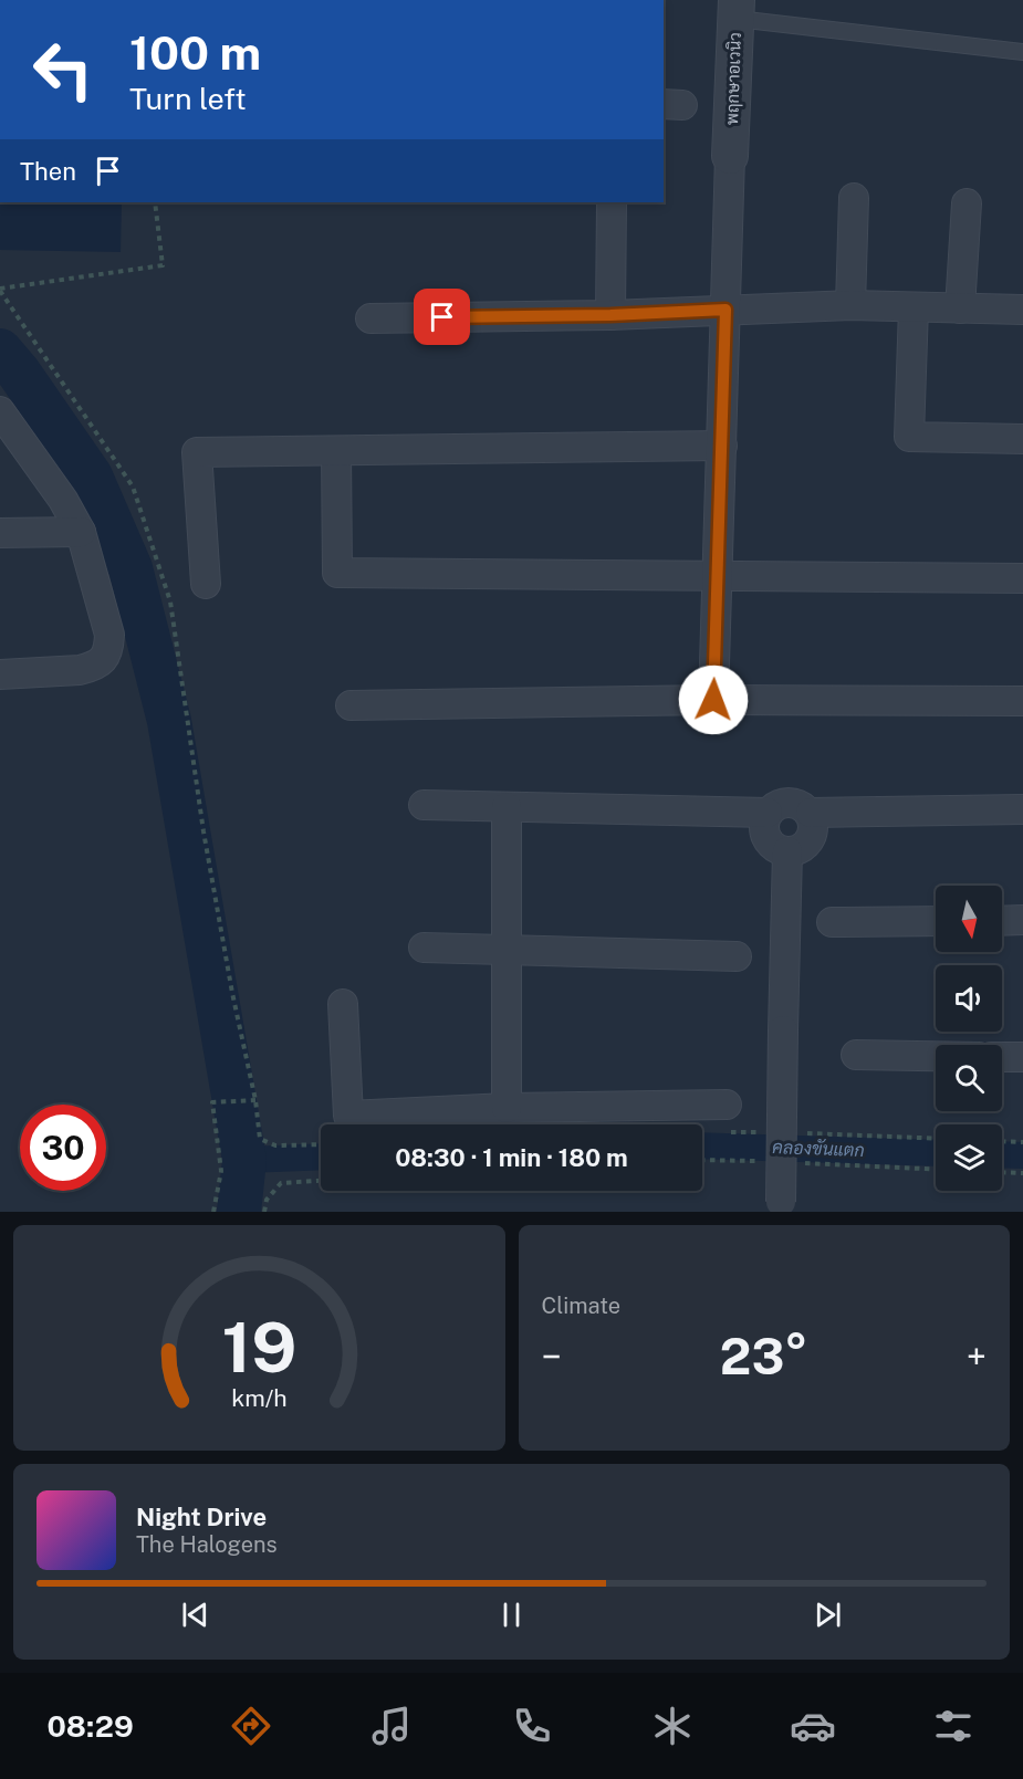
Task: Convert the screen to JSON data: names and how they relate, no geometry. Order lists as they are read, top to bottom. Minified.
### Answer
{"streets":{"street":["พฤกษาอเวนิว"]},"water":["คลองขันแตก"],"north":"bottom","page":{"turn":["100 m","Turn left"],"then":"Then","limit":"30","trip":"08:30 · 1 min · 180 m","tile":"Climate","heat":["−","23°","+"],"song":["Night Drive","The Halogens"],"tabs":"08:29","gauge":["19","km/h"]}}
